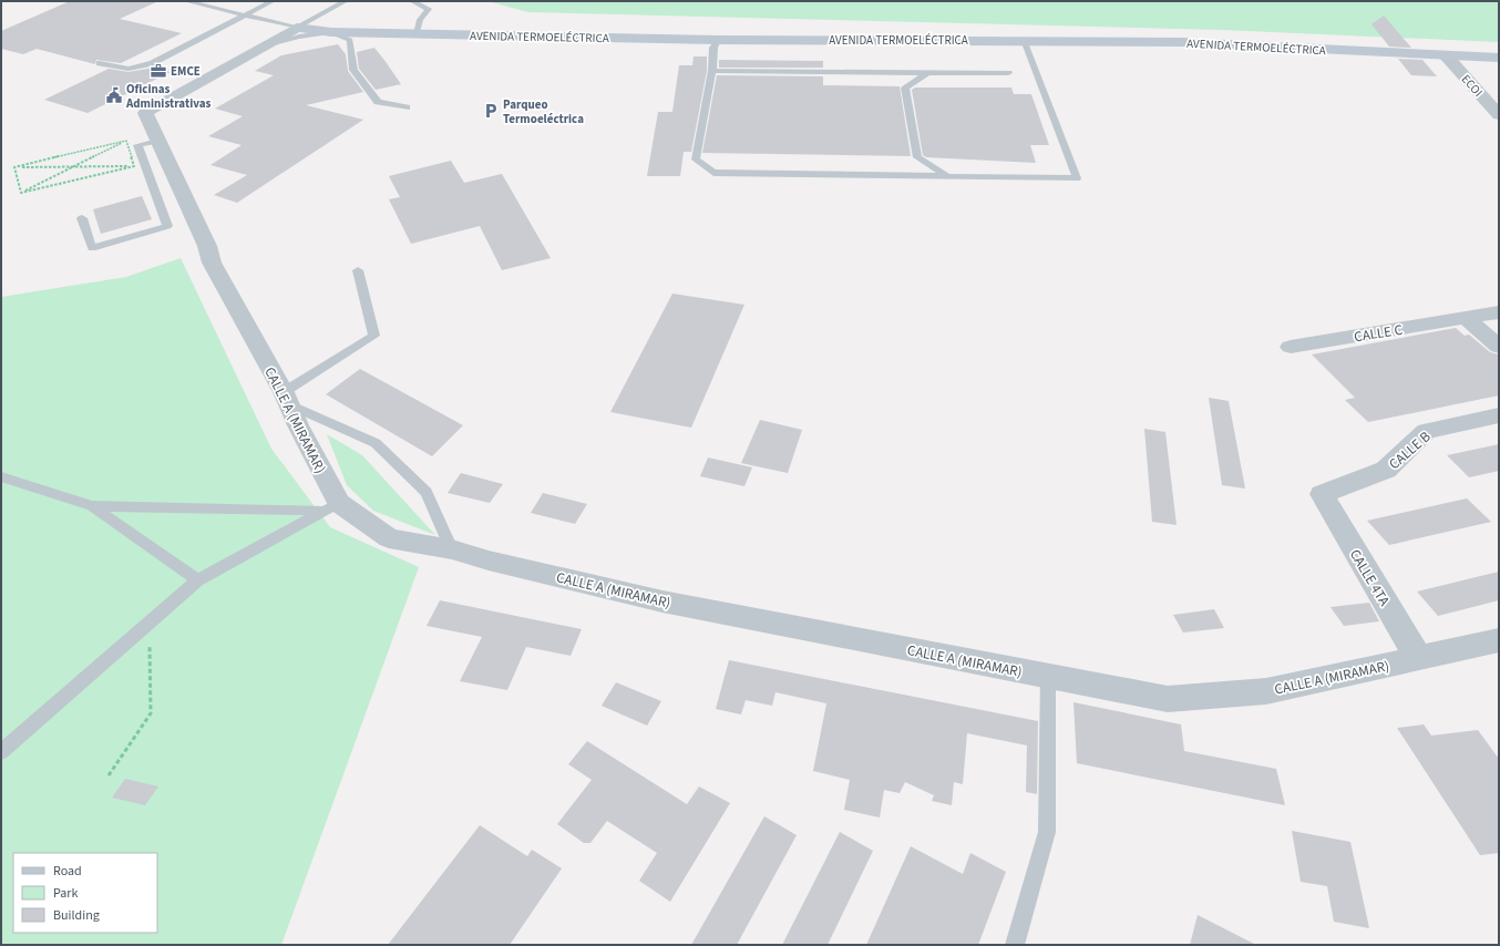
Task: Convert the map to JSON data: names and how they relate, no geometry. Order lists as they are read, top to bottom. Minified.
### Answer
{"streets":{"main road":["AVENIDA TERMOELÉCTRICA"],"street":["ECOI","CALLE C","CALLE A (MIRAMAR)","CALLE B","CALLE 4TA"]},"crossings":[["AVENIDA TERMOELÉCTRICA","ECOI"],["AVENIDA TERMOELÉCTRICA","CALLE A (MIRAMAR)"],["CALLE A (MIRAMAR)","CALLE 4TA"],["CALLE B","CALLE 4TA"]],"places":{"office":["EMCE"],"public building":["Oficinas Administrativas"],"parking":["Parqueo Termoeléctrica"]},"legend":["Road","Park","Building"]}
